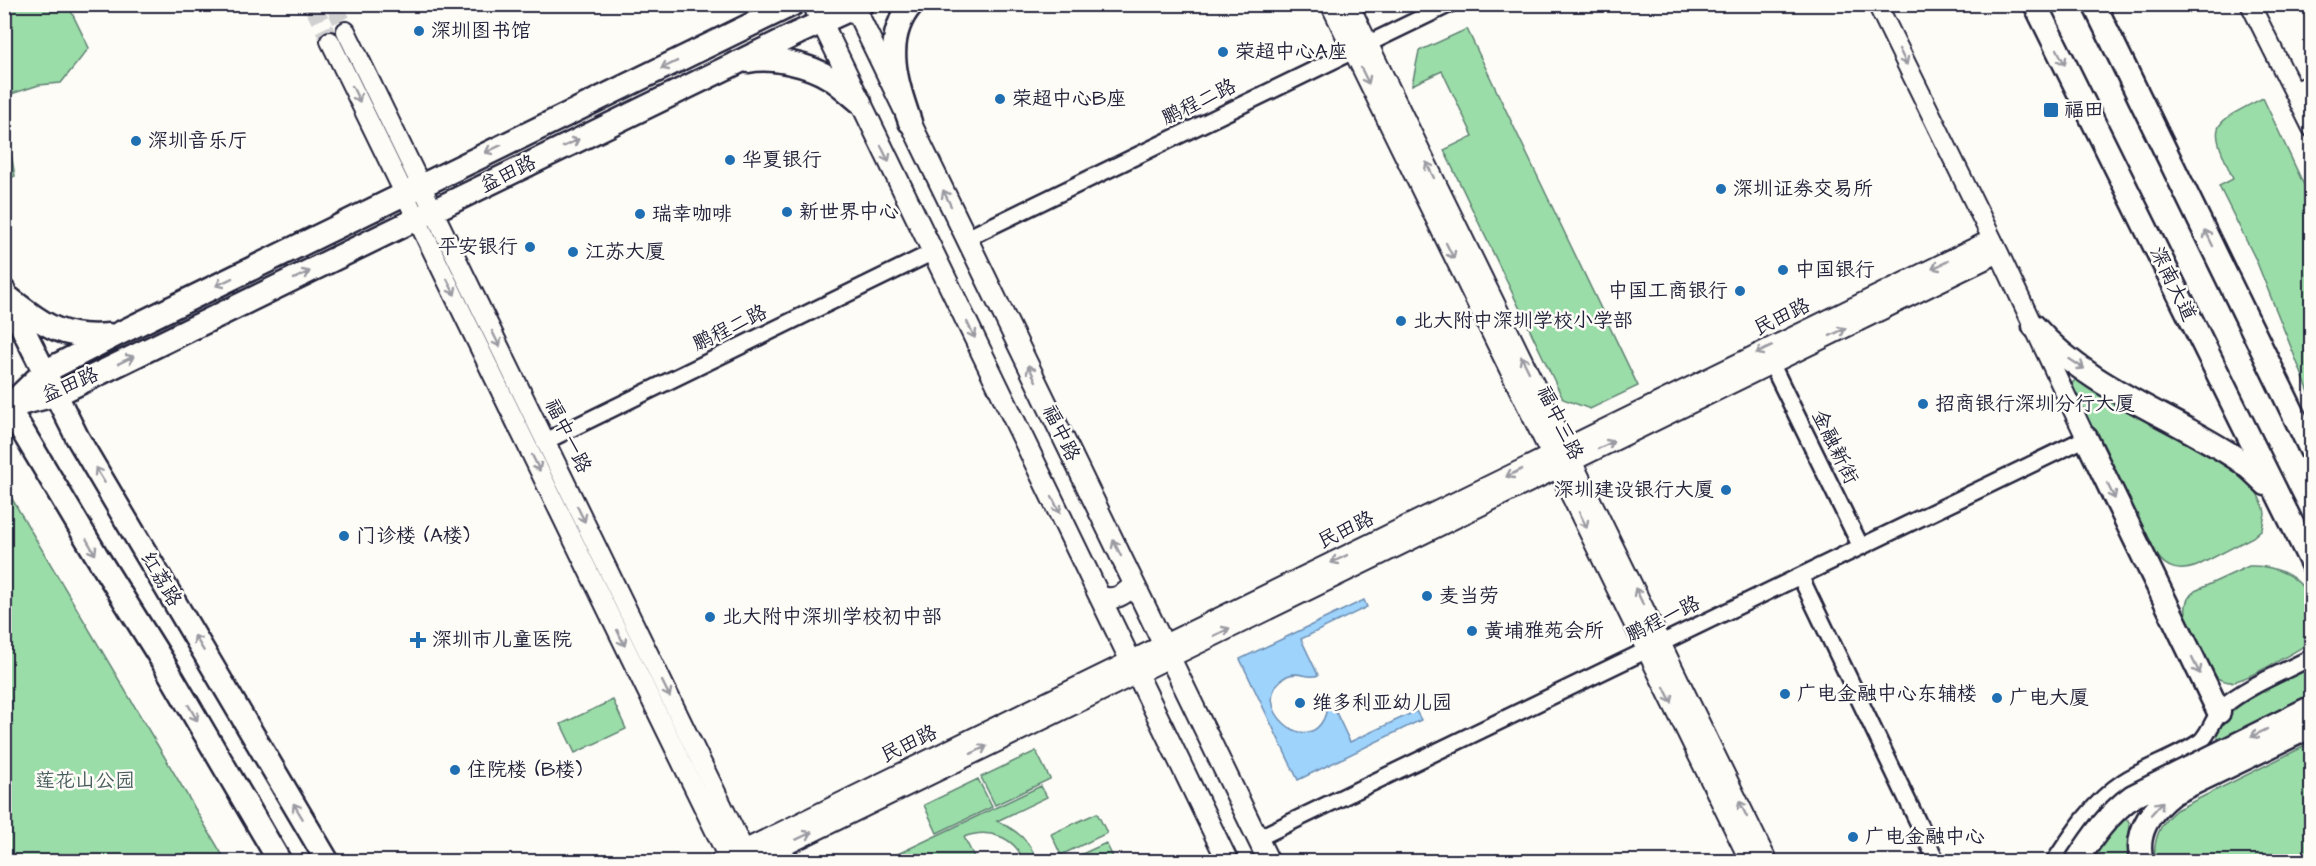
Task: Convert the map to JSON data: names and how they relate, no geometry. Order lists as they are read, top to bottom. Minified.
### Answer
{"streets":{"main road":["益田路","深南大道","福中路","红荔路"],"street":["鹏程二路","民田路","福中三路","福中一路","金融新街","鹏程一路"]},"crossings":[["鹏程二路","福中三路"],["鹏程二路","福中路"],["鹏程二路","福中一路"],["益田路","福中路"],["益田路","福中一路"],["益田路","红荔路"],["民田路","福中三路"],["民田路","福中路"],["民田路","福中一路"],["民田路","金融新街"],["福中三路","鹏程一路"],["福中路","鹏程一路"],["金融新街","鹏程一路"]],"one_way":["福中一路"],"parks":["莲花山公园"],"places":{"other":["深圳图书馆","荣超中心A座","荣超中心B座","深圳音乐厅","华夏银行","深圳证券交易所","新世界中心","瑞幸咖啡","平安银行","江苏大厦","中国银行","中国工商银行","北大附中深圳学校小学部","招商银行深圳分行大厦","深圳建设银行大厦","门诊楼 (A楼)","麦当劳","北大附中深圳学校初中部","黄埔雅苑会所","广电金融中心东辅楼","广电大厦","维多利亚幼儿园","住院楼 (B楼)","广电金融中心"],"transit":["福田"],"health":["深圳市儿童医院"]}}
